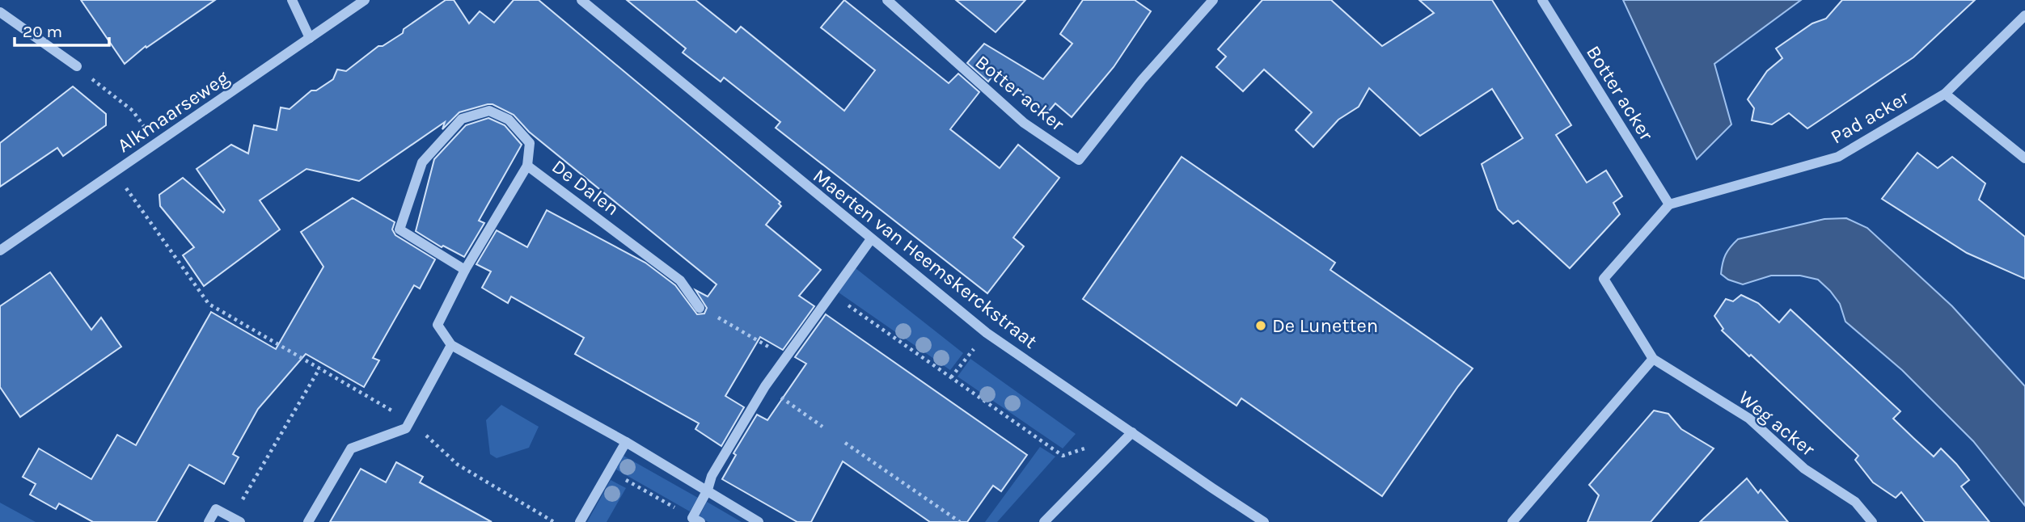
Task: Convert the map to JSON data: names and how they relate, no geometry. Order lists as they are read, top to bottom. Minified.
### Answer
{"streets":{"street":["Botter acker","Alkmaarseweg","Pad acker","De Dalen","Maerten van Heemskerckstraat","Weg acker"]},"crossings":[["Botter acker","Pad acker"],["Botter acker","Weg acker"],["Pad acker","Weg acker"]],"places":["De Lunetten"],"scale_bar":"20 m"}
